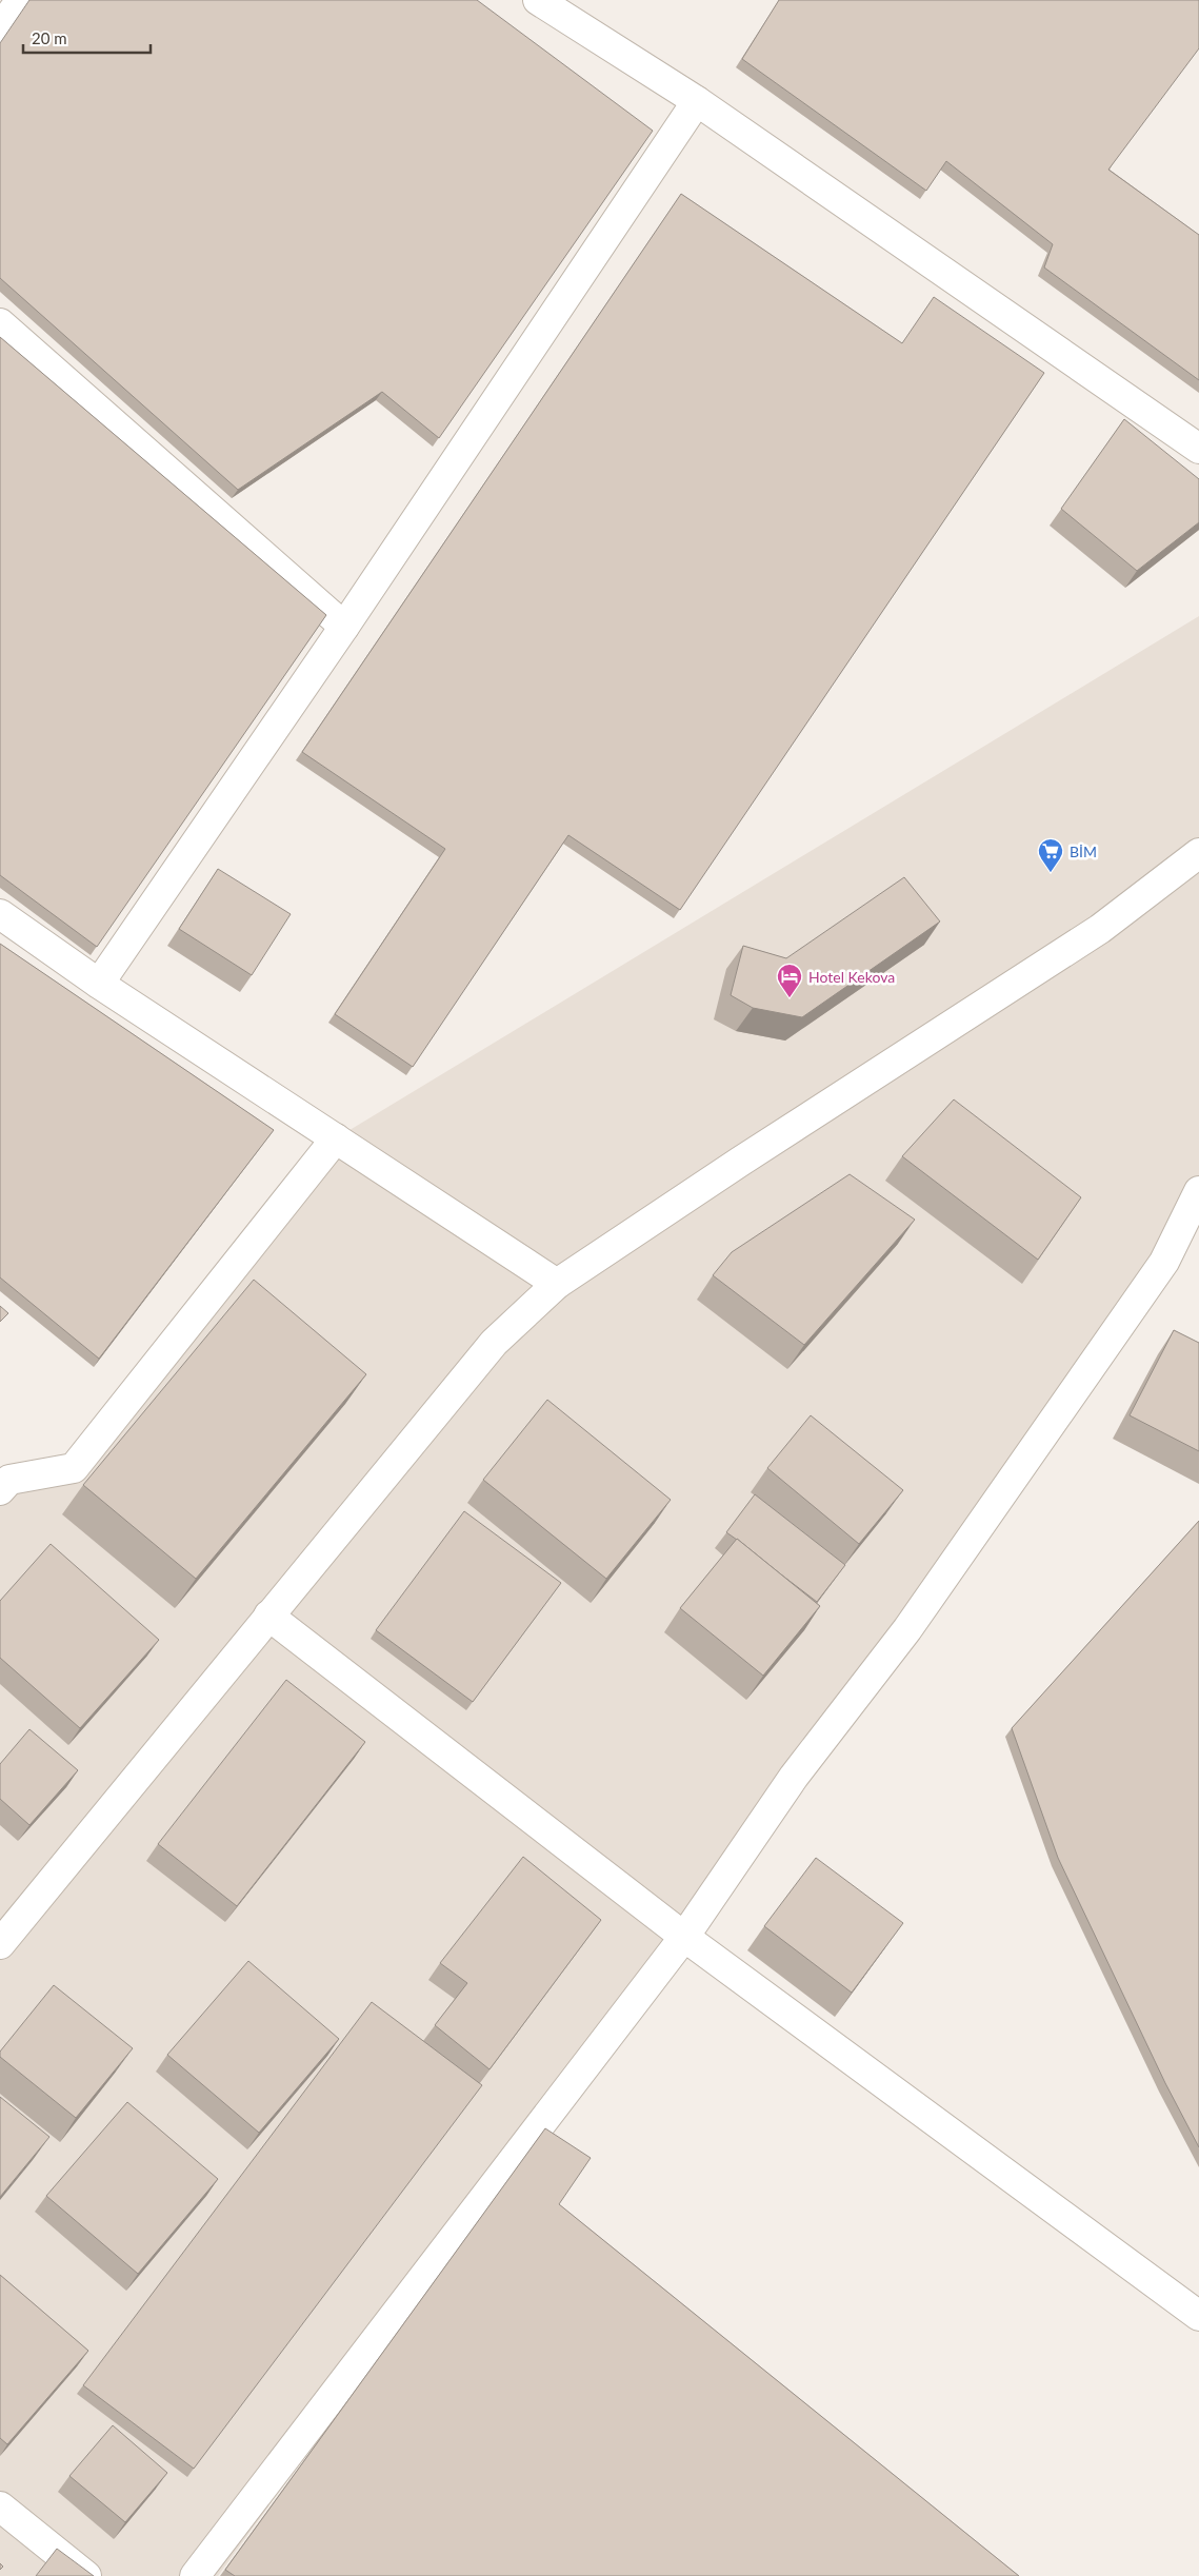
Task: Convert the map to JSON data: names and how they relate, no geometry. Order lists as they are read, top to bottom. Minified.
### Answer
{"places":{"supermarket":["BİM"],"hotel":["Hotel Kekova"]},"scale_bar":"20 m"}
